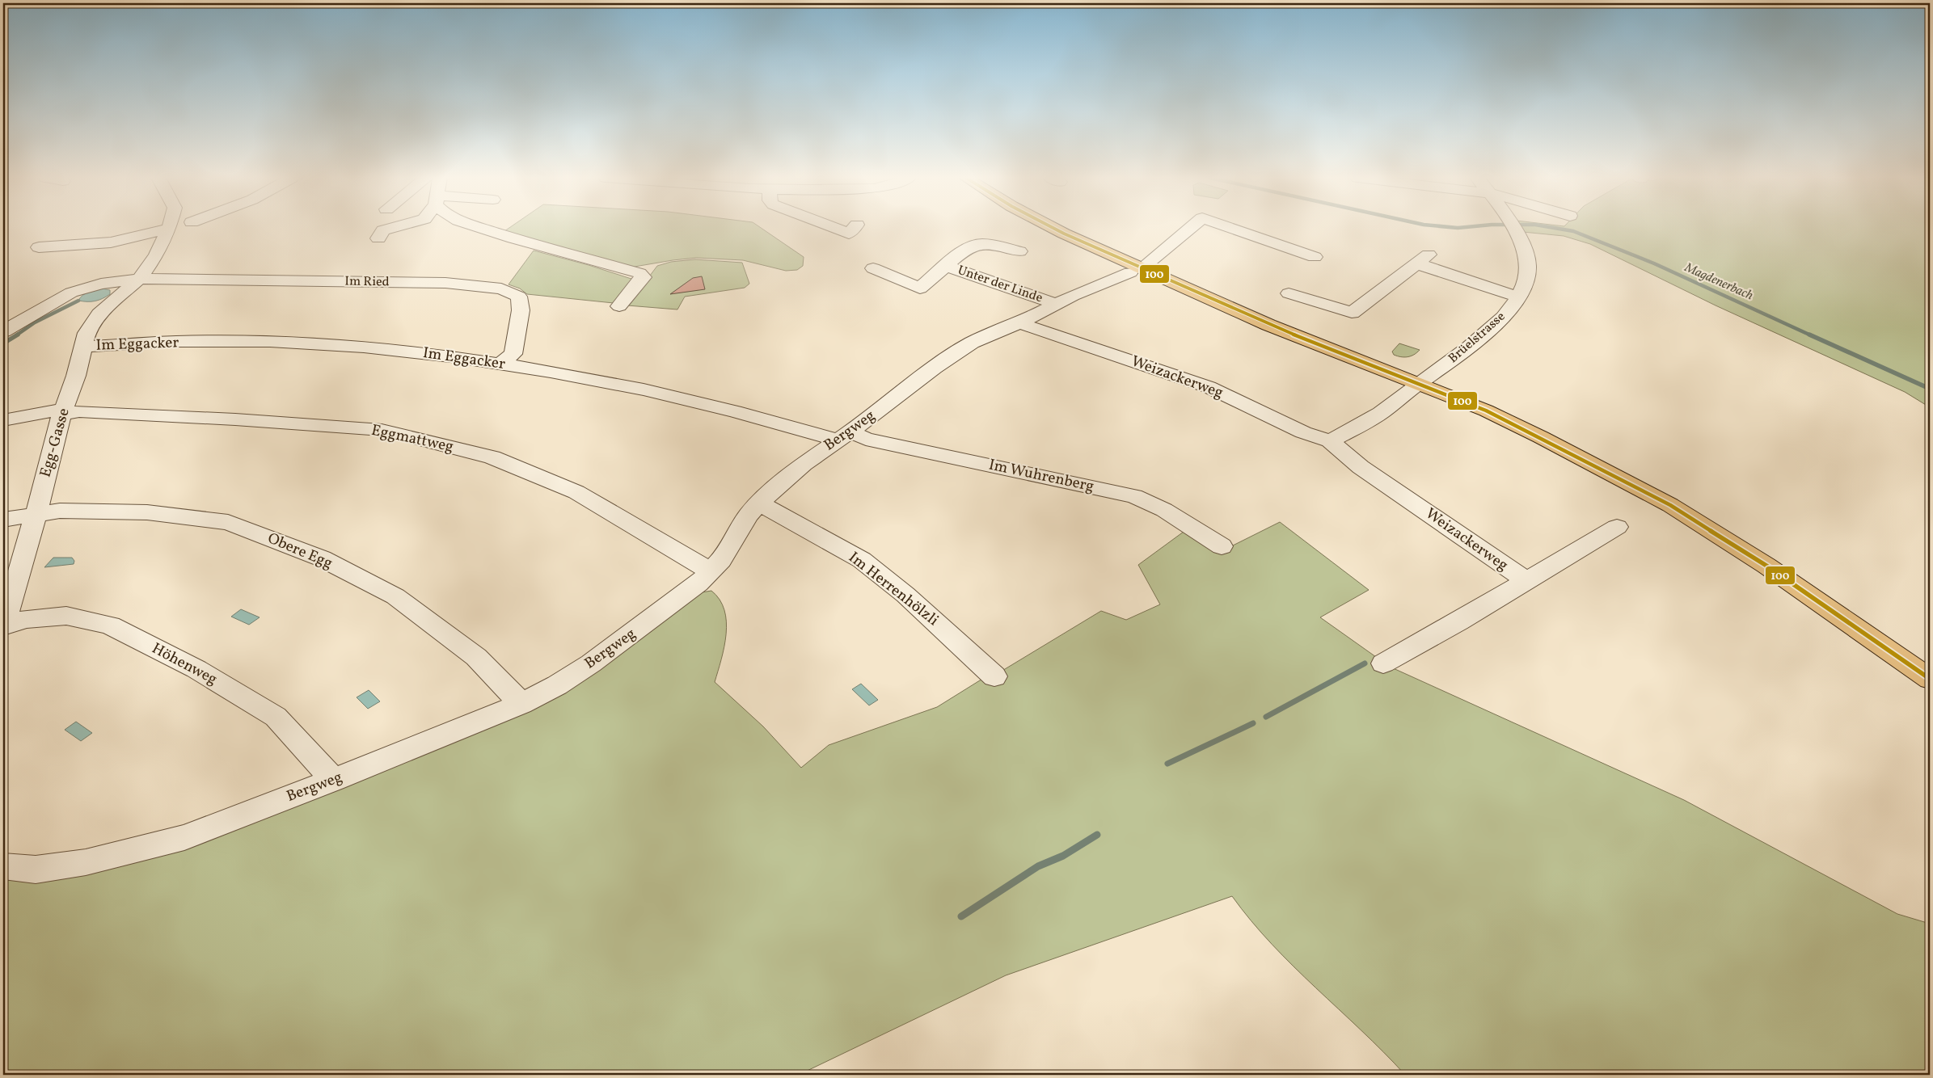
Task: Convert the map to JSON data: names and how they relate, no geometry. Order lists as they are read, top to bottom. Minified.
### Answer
{"streets":{"street":["Im Ried","Unter der Linde","Brüelstrasse","Im Eggacker","Weizackerweg","Bergweg","Eggmattweg","Egg-Gasse","Im Wuhrenberg","Obere Egg","Im Herrenhölzli","Höhenweg"]},"crossings":[["Im Ried","Im Eggacker"],["Im Ried","Egg-Gasse"],["Unter der Linde","Bergweg"],["Im Eggacker","Bergweg"],["Im Eggacker","Egg-Gasse"],["Im Eggacker","Im Wuhrenberg"],["Weizackerweg","Bergweg"],["Bergweg","Eggmattweg"],["Bergweg","Im Wuhrenberg"],["Bergweg","Obere Egg"],["Bergweg","Im Herrenhölzli"],["Bergweg","Höhenweg"],["Eggmattweg","Egg-Gasse"],["Egg-Gasse","Obere Egg"],["Egg-Gasse","Höhenweg"]],"water":["Magdenerbach"],"lines":["transit line 100"]}
